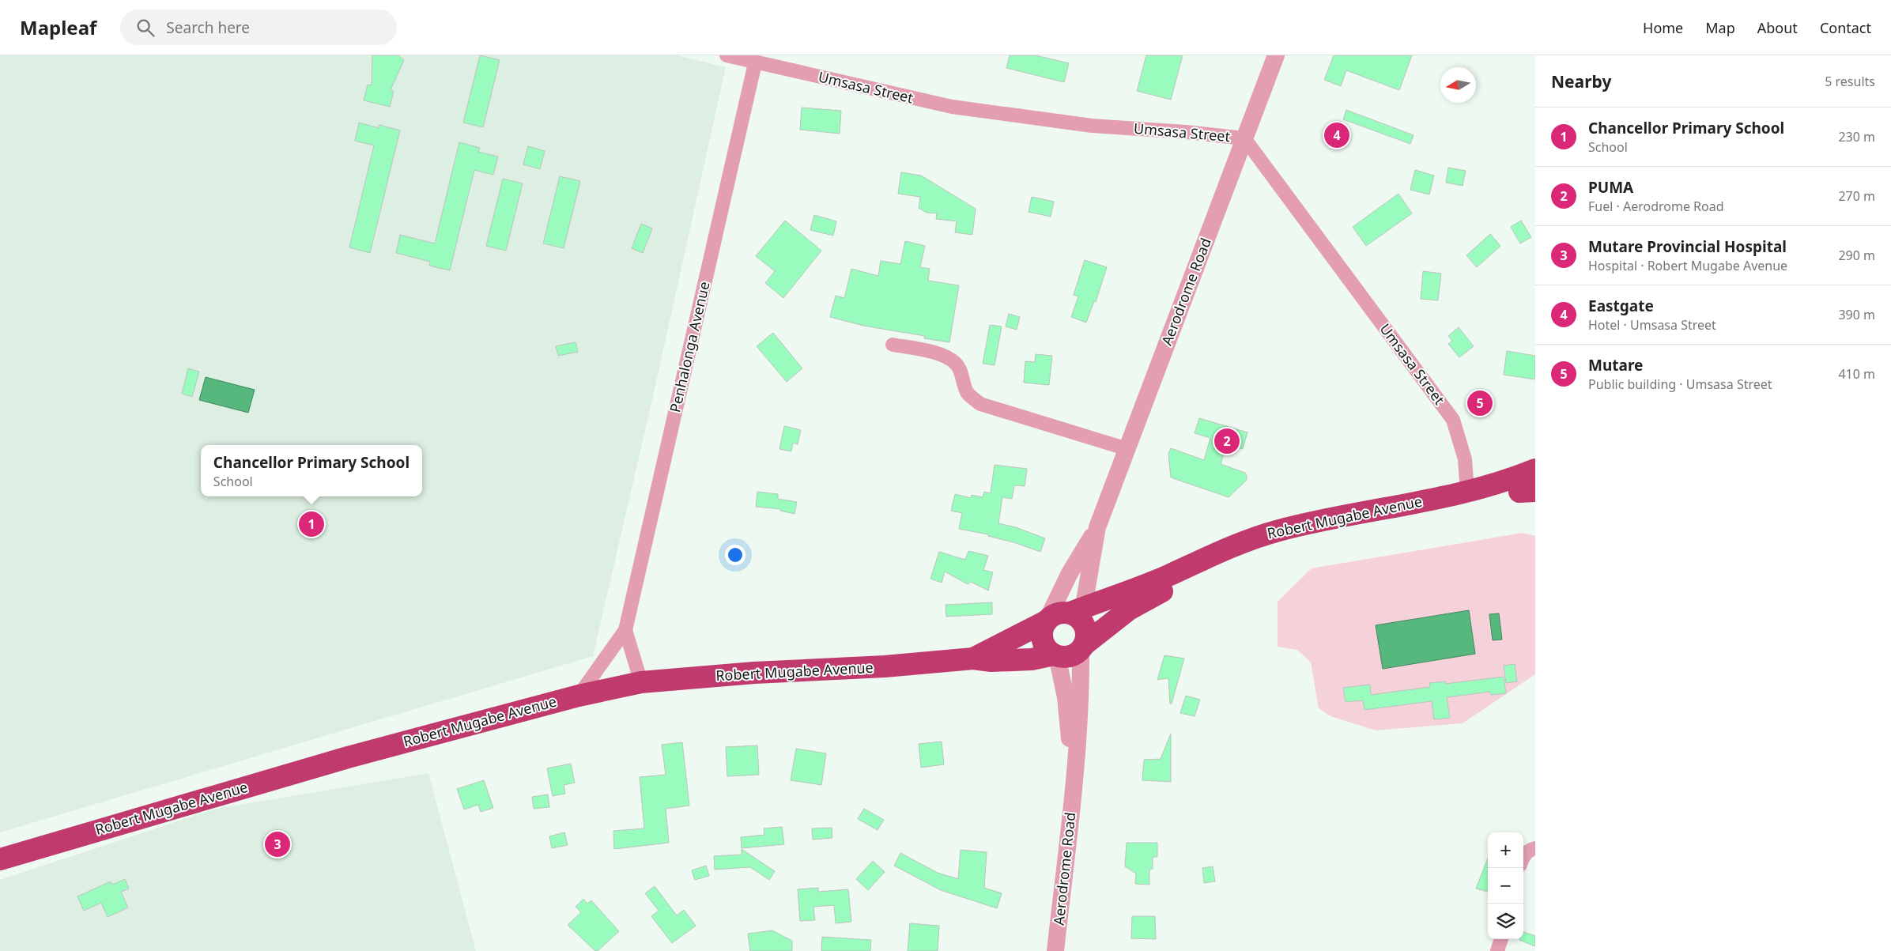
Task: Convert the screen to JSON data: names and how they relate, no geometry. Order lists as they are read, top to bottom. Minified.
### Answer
{"streets":{"highway":["Robert Mugabe Avenue"],"street":["Umsasa Street","Aerodrome Road","Penhalonga Avenue"]},"crossings":[["Umsasa Street","Aerodrome Road"],["Umsasa Street","Penhalonga Avenue"],["Umsasa Street","Robert Mugabe Avenue"],["Aerodrome Road","Robert Mugabe Avenue"],["Penhalonga Avenue","Robert Mugabe Avenue"]],"north":"left","page":{"header":"Mapleaf","search":"Search here","nav":["Home","Map","About","Contact"],"heading":["Nearby","5 results"],"list":[{"mark":"1","name":"Chancellor Primary School","note":"School","value":"230 m"},{"mark":"2","name":"PUMA","note":"Fuel · Aerodrome Road","value":"270 m"},{"mark":"3","name":"Mutare Provincial Hospital","note":"Hospital · Robert Mugabe Avenue","value":"290 m"},{"mark":"4","name":"Eastgate","note":"Hotel · Umsasa Street","value":"390 m"},{"mark":"5","name":"Mutare","note":"Public building · Umsasa Street","value":"410 m"}],"pins":["4","5","2","1","3"],"popup":["Chancellor Primary School","School"],"map_buttons":["+","−"]}}
